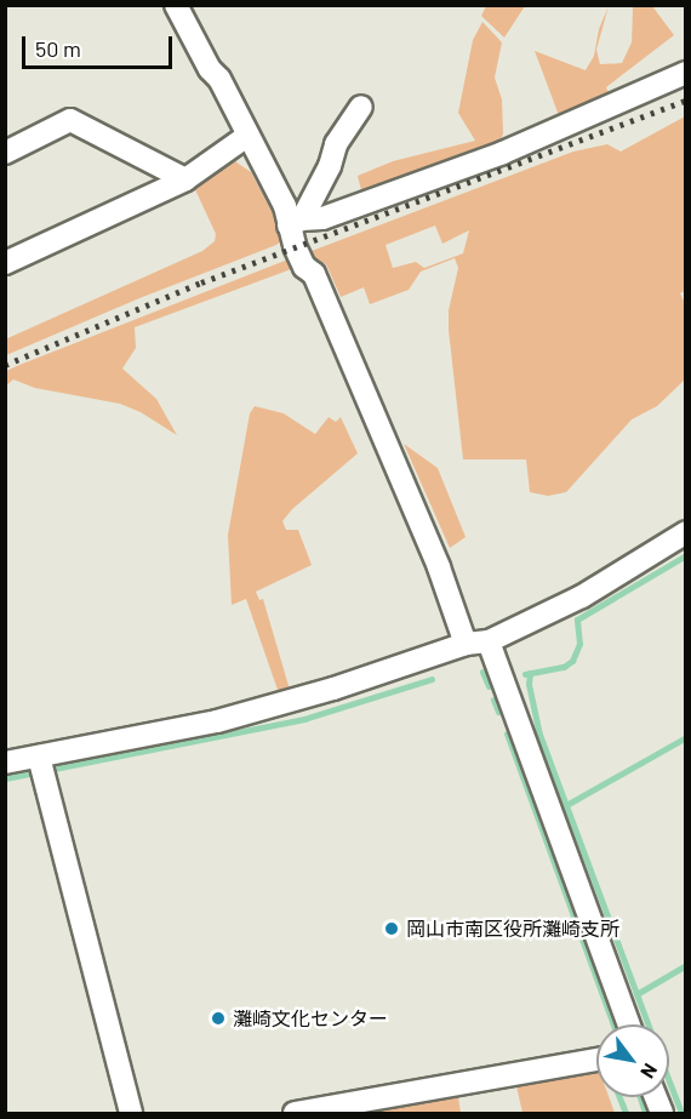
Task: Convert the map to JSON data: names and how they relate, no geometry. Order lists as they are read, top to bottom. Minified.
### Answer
{"places":["岡山市南区役所灘崎支所","灘崎文化センター"],"scale_bar":"50 m","north":"bottom right"}
